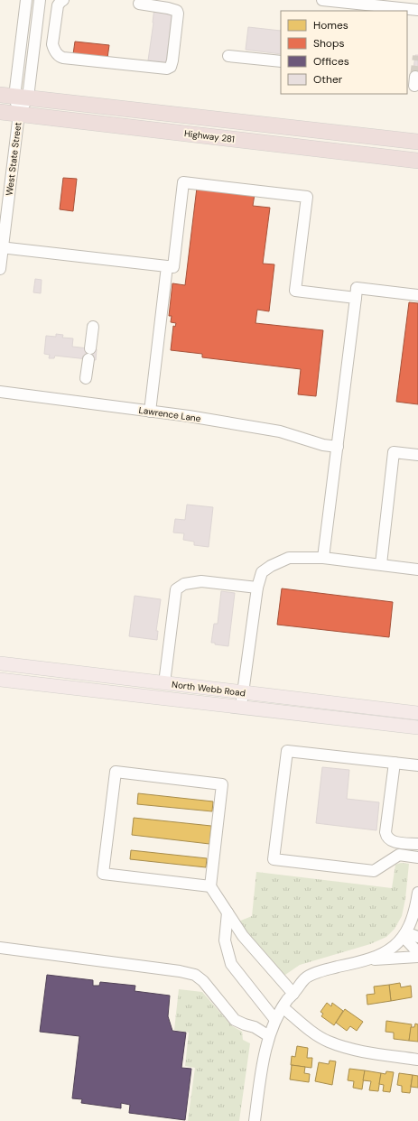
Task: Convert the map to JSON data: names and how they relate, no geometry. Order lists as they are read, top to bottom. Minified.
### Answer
{"streets":{"highway":["Highway 281"],"main road":["North Webb Road"],"street":["West State Street","Lawrence Lane"]},"crossings":[["Highway 281","West State Street"]],"legend":["Homes","Shops","Offices","Other"]}
